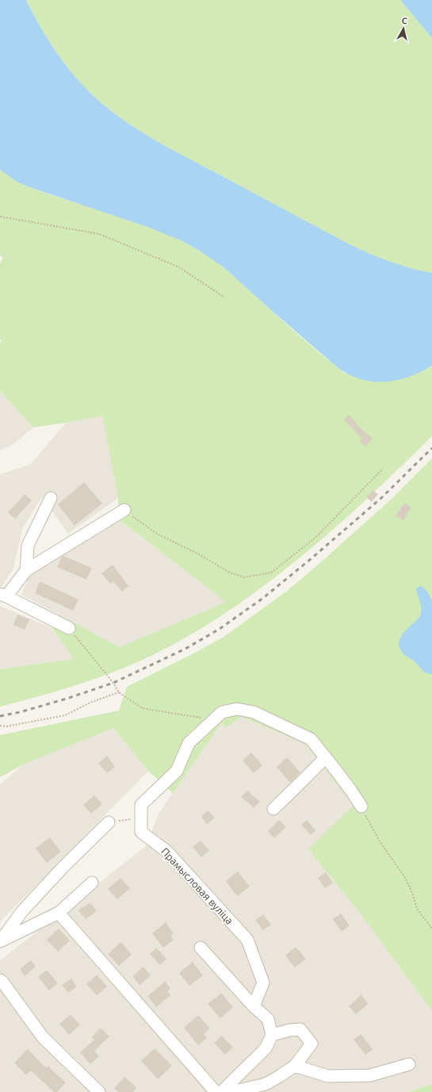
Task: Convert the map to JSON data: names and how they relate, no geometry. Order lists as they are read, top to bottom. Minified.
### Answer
{"streets":{"street":["Прамысловая вуліца"]},"north":"top"}
